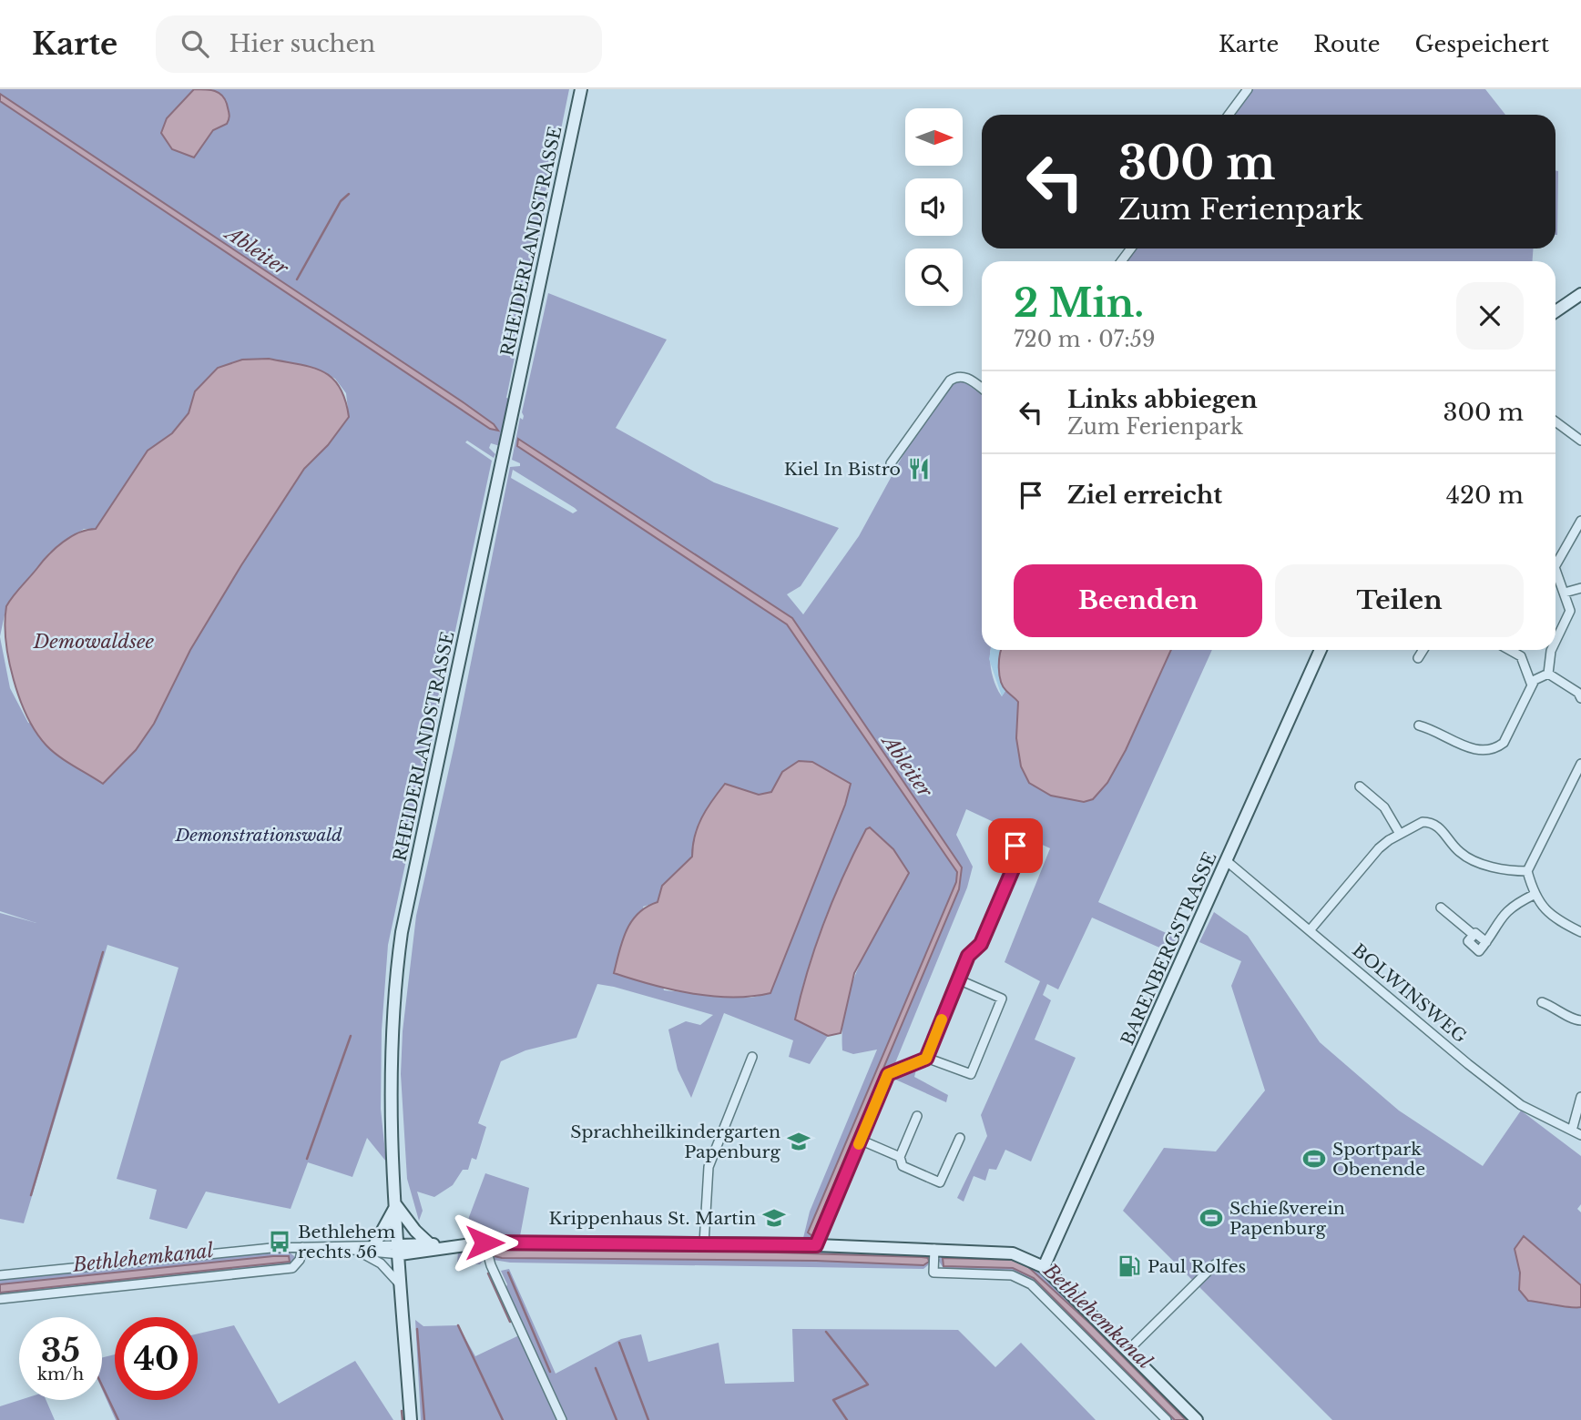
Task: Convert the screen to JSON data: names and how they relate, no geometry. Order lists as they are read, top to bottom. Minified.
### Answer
{"streets":{"street":["RHEIDERLANDSTRASSE","BARENBERGSTRASSE","BOLWINSWEG"]},"crossings":[["BARENBERGSTRASSE","BOLWINSWEG"]],"water":["Ableiter","Demowaldsee","Bethlehemkanal"],"parks":["Demonstrationswald"],"places":{"restaurant":["Kiel In Bistro"],"school or university":["Sprachheilkindergarten Papenburg","Krippenhaus St. Martin"],"sports":["Sportpark Obenende","Schießverein Papenburg"],"bus stop":["Bethlehem rechts 56"],"fuel station":["Paul Rolfes"]},"north":"right","page":{"header":"Karte","search":"Hier suchen","nav":["Karte","Route","Gespeichert"],"turn":["300 m","Zum Ferienpark"],"heading":["2 Min.","720 m · 07:59"],"list":[{"name":"Links abbiegen","note":"Zum Ferienpark","value":"300 m"},{"name":"Ziel erreicht","value":"420 m"}],"buttons":["Beenden","Teilen"],"speed":"35 km/h","limit":"40"}}
